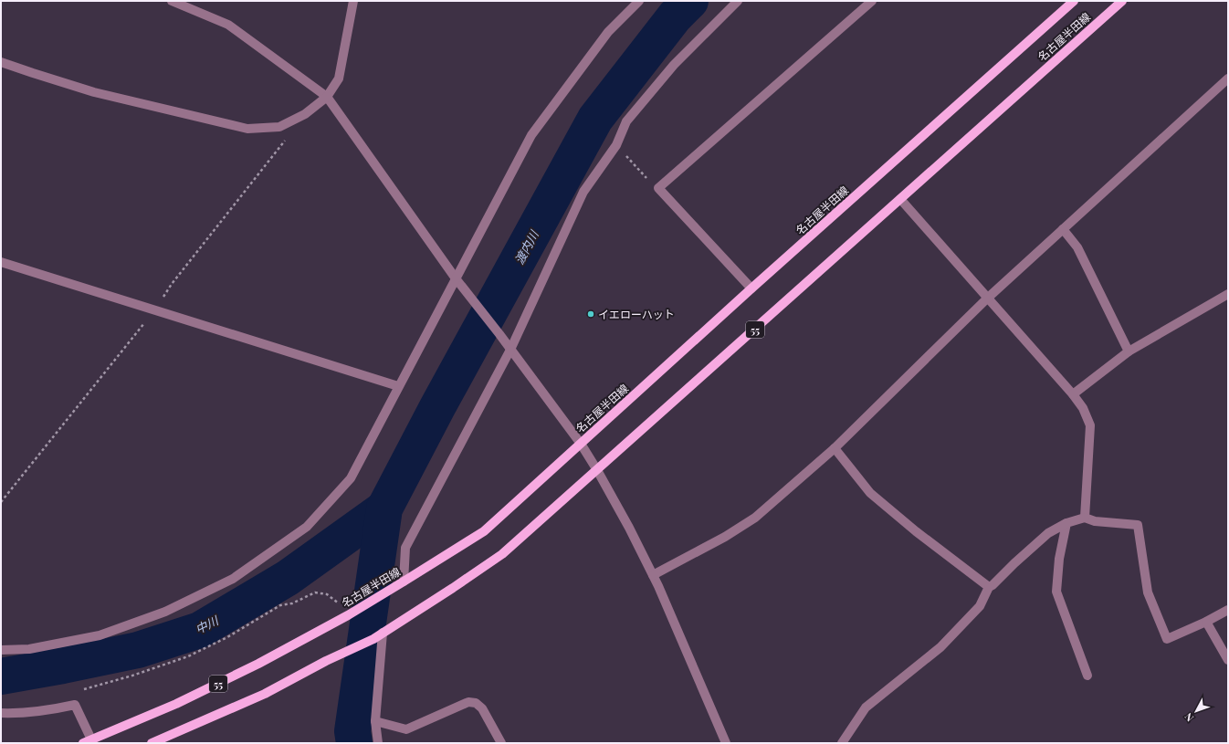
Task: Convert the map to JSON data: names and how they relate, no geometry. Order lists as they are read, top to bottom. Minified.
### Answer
{"streets":{"main road":["名古屋半田線","55"]},"water":["渡内川","中川"],"places":["イエローハット"],"north":"bottom left"}
